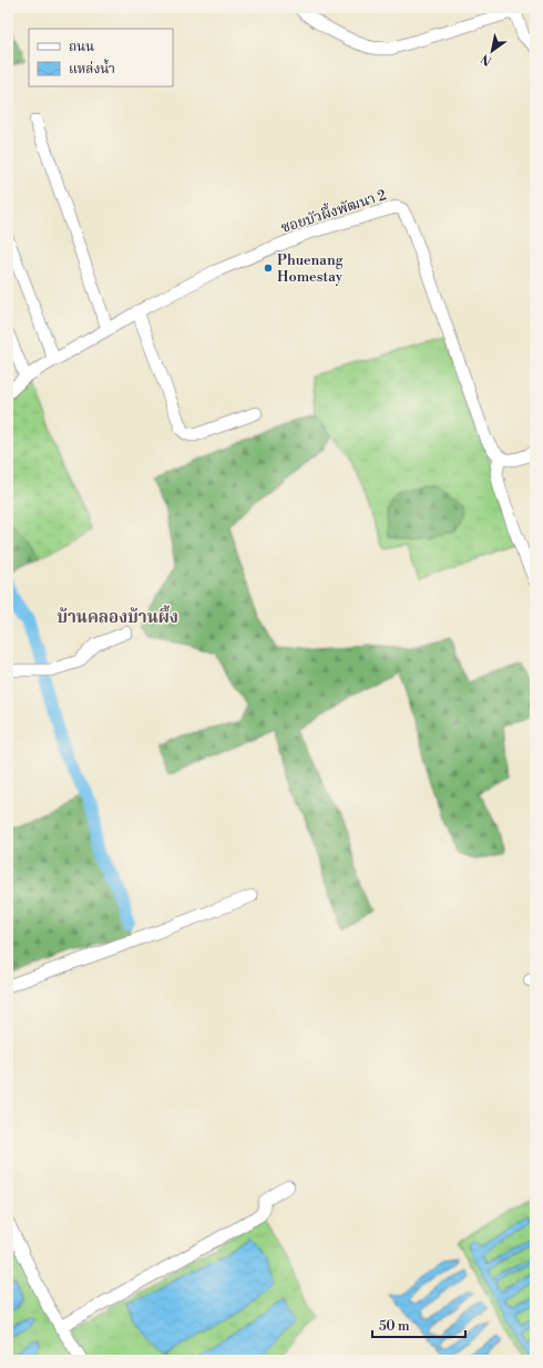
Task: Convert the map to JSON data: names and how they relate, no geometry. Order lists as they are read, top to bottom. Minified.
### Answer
{"streets":{"street":["ซอยบัวผึ้งพัฒนา 2"]},"districts":["บ้านคลองบ้านผึ้ง"],"places":["Phuenang Homestay"],"legend":["ถนน","แหล่งน้ำ"],"scale_bar":"50 m","north":"bottom left"}
